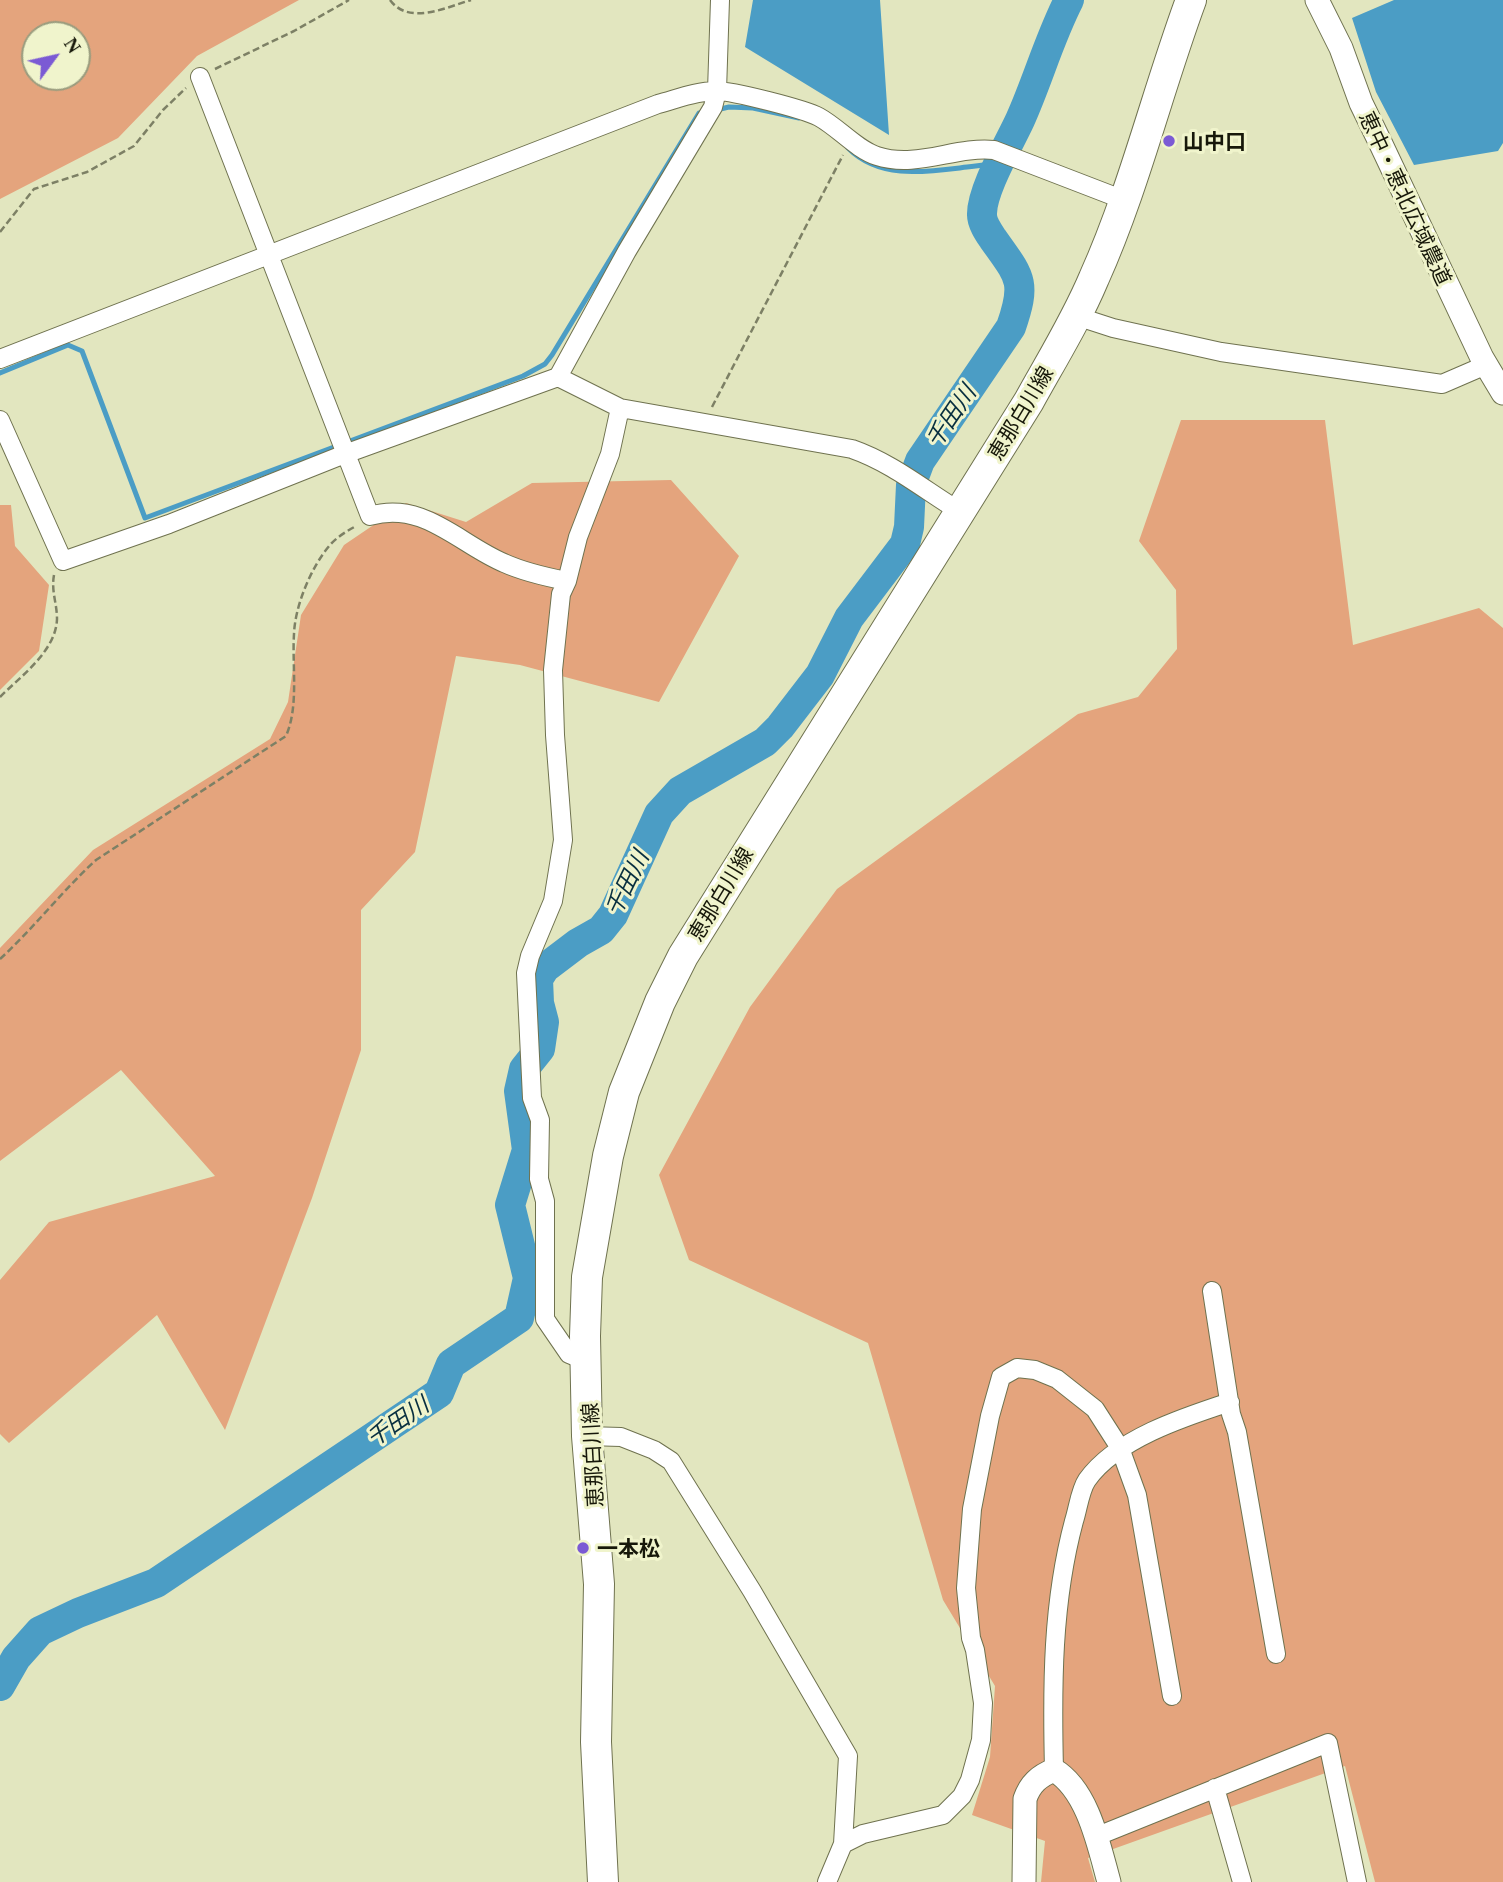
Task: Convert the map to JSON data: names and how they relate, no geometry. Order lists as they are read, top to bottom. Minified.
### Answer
{"streets":{"main road":["恵那白川線"],"street":["恵中・恵北広域農道"]},"water":["千田川"],"places":["山中口","一本松"],"north":"top right"}
